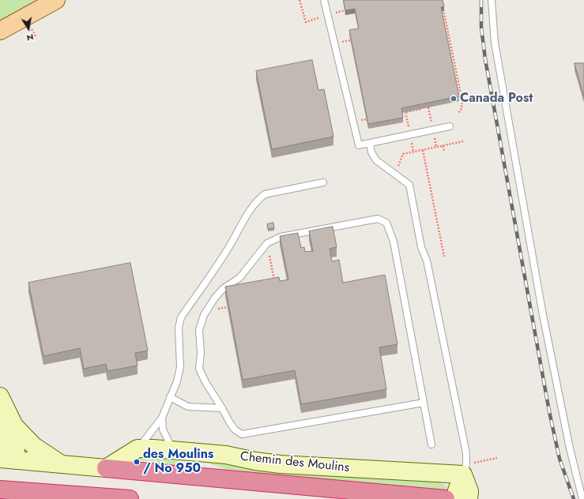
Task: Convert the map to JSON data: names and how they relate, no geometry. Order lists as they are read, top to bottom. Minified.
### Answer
{"streets":{"street":["Chemin des Moulins"]},"places":["Canada Post","des Moulins / No 950"],"north":"bottom"}
